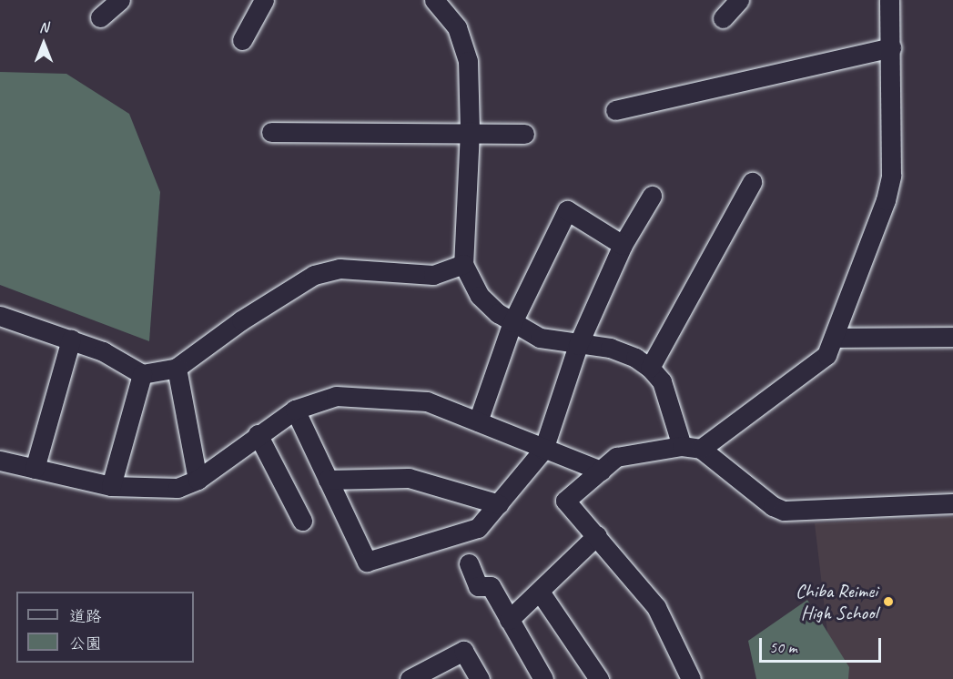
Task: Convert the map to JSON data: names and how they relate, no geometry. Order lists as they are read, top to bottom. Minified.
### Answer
{"places":["Chiba Reimei High School"],"legend":["道路","公園"],"scale_bar":"50 m","north":"top"}
